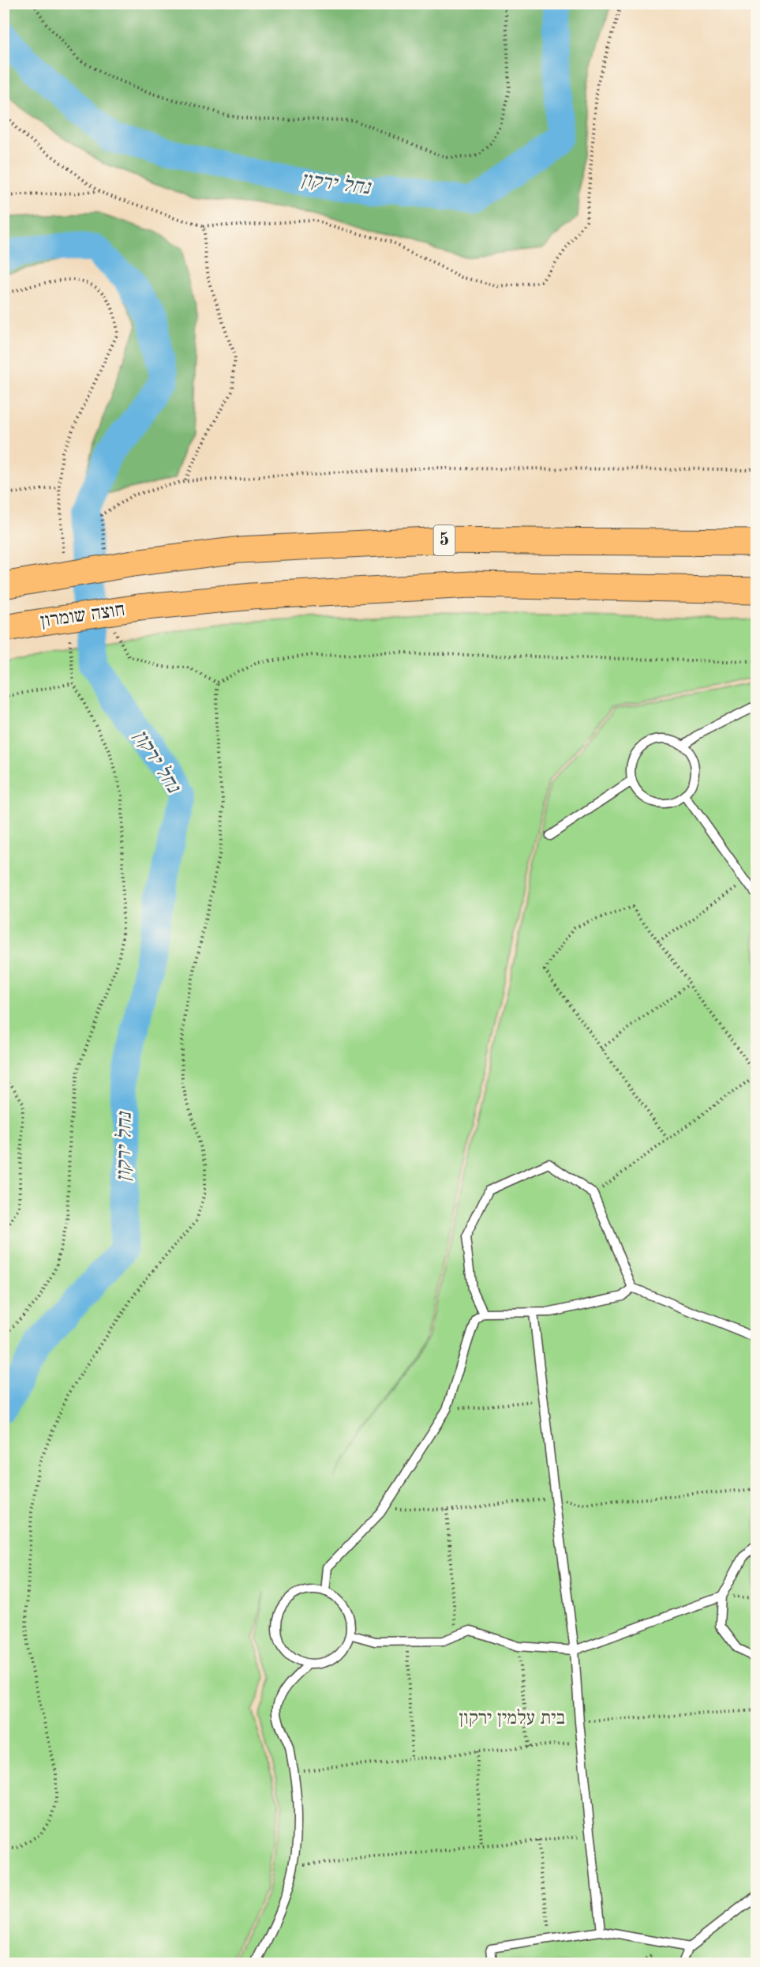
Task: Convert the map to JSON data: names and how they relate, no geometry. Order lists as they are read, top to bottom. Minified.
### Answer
{"streets":{"highway":["5","חוצה שומרון"]},"water":["נחל ירקון"],"parks":["בית עלמין ירקון"]}
